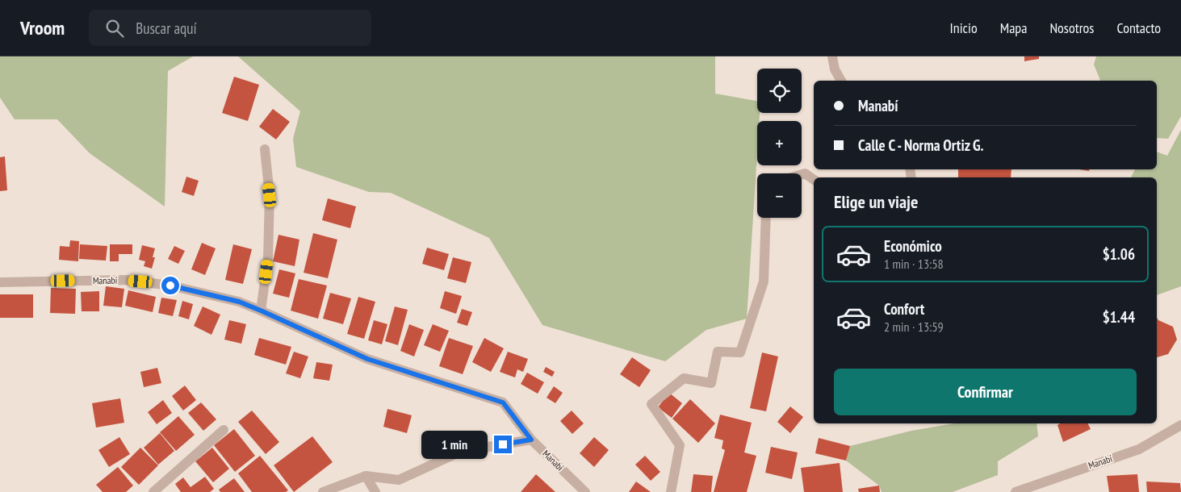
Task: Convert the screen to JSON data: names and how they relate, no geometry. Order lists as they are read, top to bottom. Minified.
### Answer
{"streets":{"street":["Manabí"]},"page":{"header":"Vroom","search":"Buscar aquí","nav":["Inicio","Mapa","Nosotros","Contacto"],"map_buttons":["+","−"],"banner":["Manabí","Calle C - Norma Ortiz G."],"heading":"Elige un viaje","list":[{"name":"Económico","note":"1 min · 13:58","value":"$1.06"},{"name":"Confort","note":"2 min · 13:59","value":"$1.44"}],"buttons":"Confirmar","bubble":"1 min"}}
